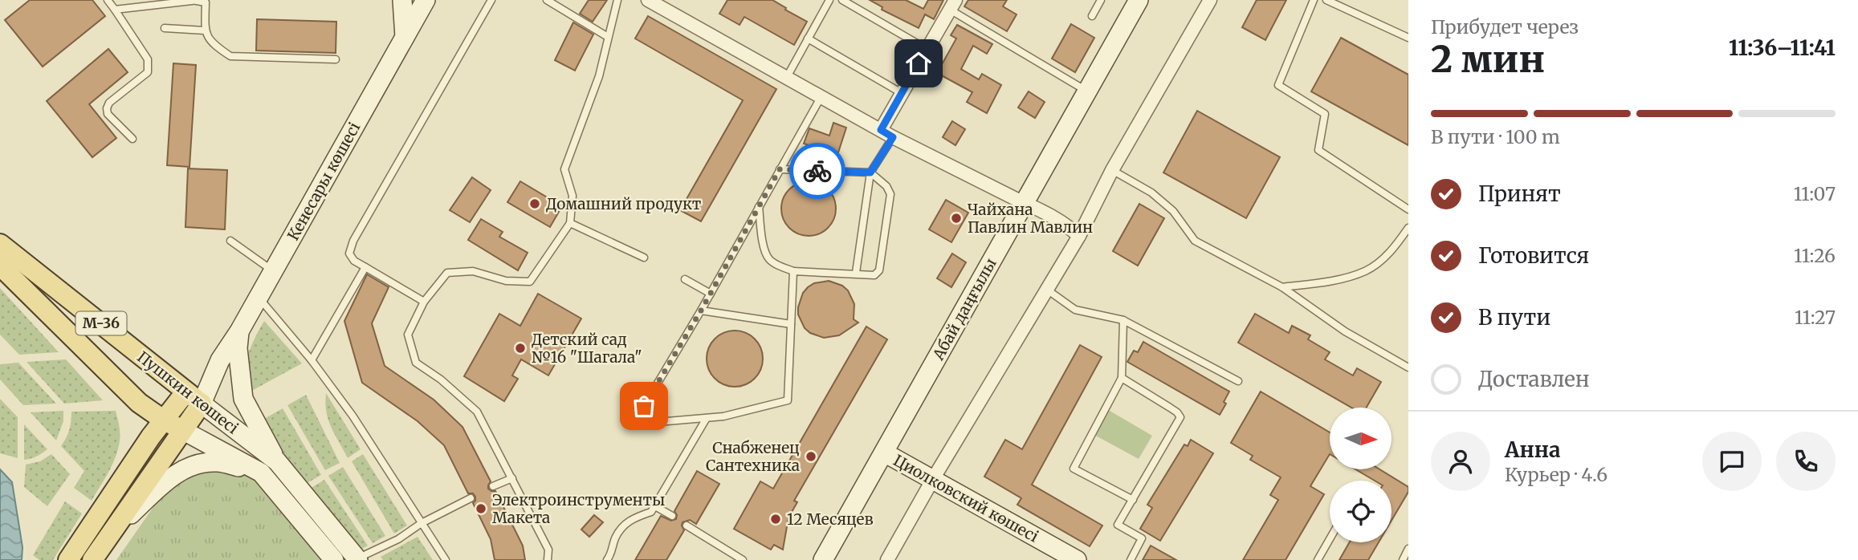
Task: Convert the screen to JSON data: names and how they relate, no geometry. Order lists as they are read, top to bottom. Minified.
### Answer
{"streets":{"main road":["Кенесары көшесі","Абай даңғылы","M-36","Пушкин көшесі","Циолковский көшесі"]},"crossings":[["Кенесары көшесі","Пушкин көшесі"],["Абай даңғылы","Циолковский көшесі"]],"places":["Домашний продукт","Чайхана Павлин Мавлин","Детский сад №16 \"Шагала\"","Снабженец Сантехника","Электроинструменты Макета","12 Месяцев"],"north":"right","page":{"heading":["2 мин","Прибудет через","11:36–11:41"],"panel":["Анна","Курьер · 4.6"],"bar":"В пути · 100 m","list":[["Принят","11:07"],["Готовится","11:26"],["В пути","11:27"],"Доставлен"]}}
